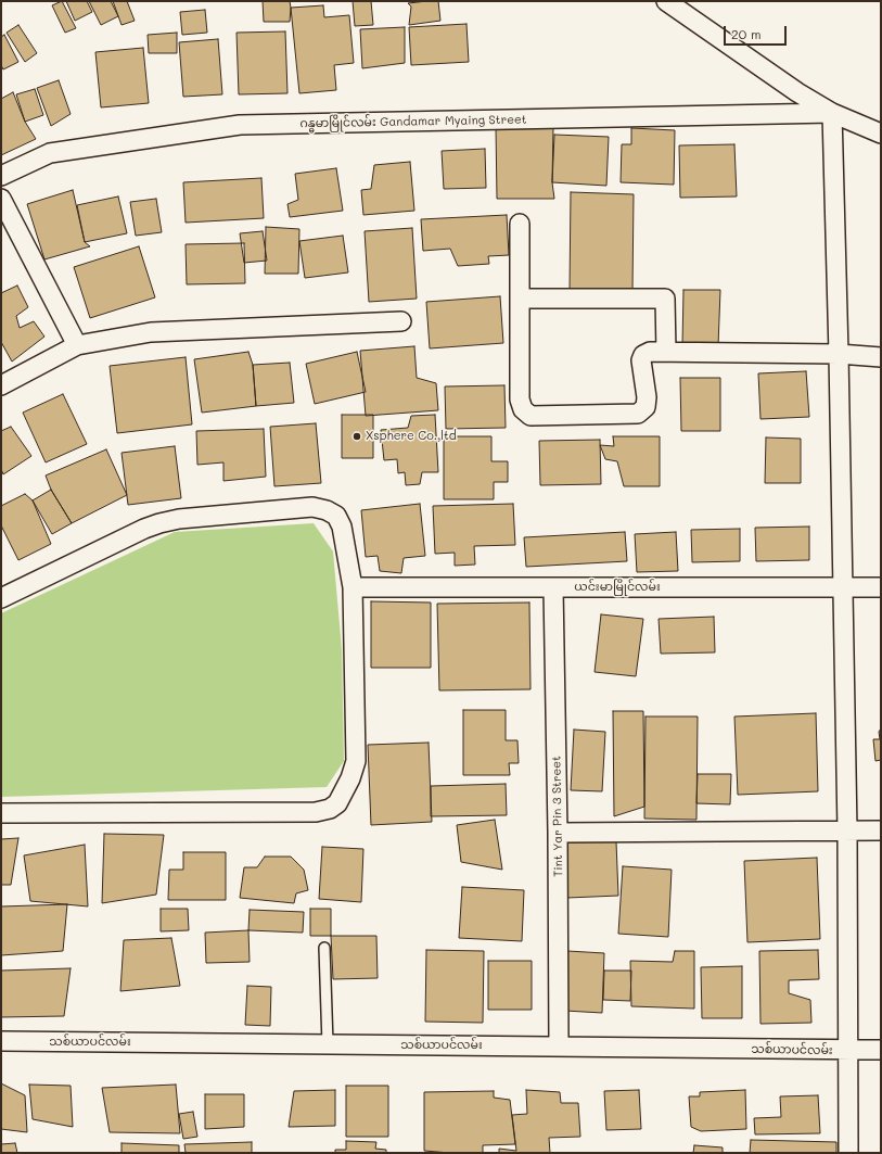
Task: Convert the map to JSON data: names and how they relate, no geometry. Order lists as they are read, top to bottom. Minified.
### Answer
{"streets":{"street":["ဂန္ဓမာမြိုင်လမ်း Gandamar Myaing Street","ယင်းမာမြိုင်လမ်း","Tint Yar Pin 3 Street","သစ်ယာပင်လမ်း"]},"crossings":[["ယင်းမာမြိုင်လမ်း","Tint Yar Pin 3 Street"],["Tint Yar Pin 3 Street","သစ်ယာပင်လမ်း"]],"places":["Xsphere Co.,ltd"],"scale_bar":"20 m"}
